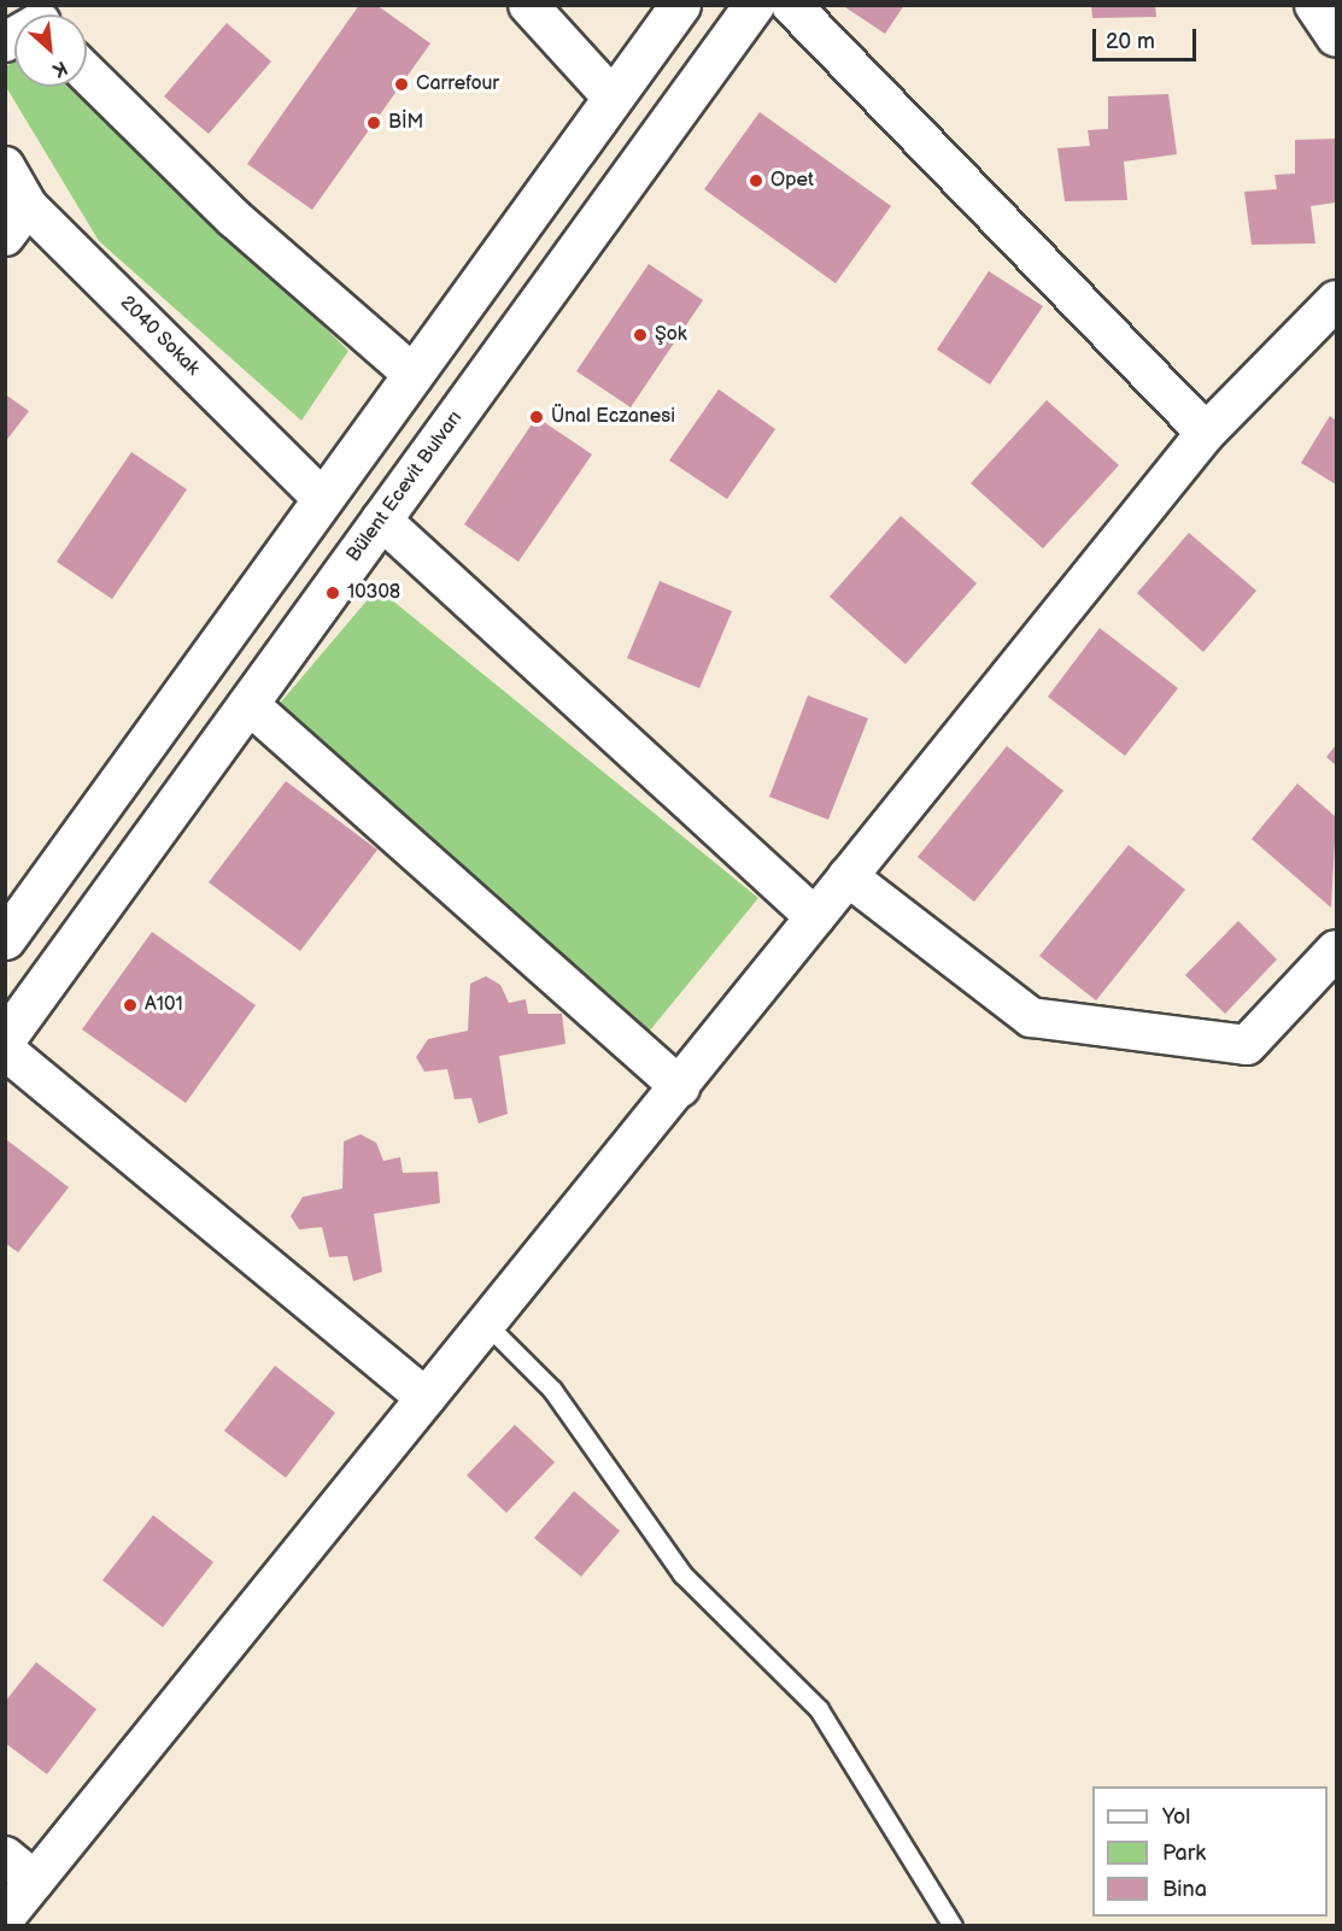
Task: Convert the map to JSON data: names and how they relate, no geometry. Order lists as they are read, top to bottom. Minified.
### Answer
{"streets":{"main road":["Bülent Ecevit Bulvarı"],"street":["2040 Sokak"]},"places":["Carrefour","BİM","Opet","Şok","Ünal Eczanesi","10308","A101"],"legend":["Yol","Park","Bina"],"scale_bar":"20 m","north":"bottom right"}
